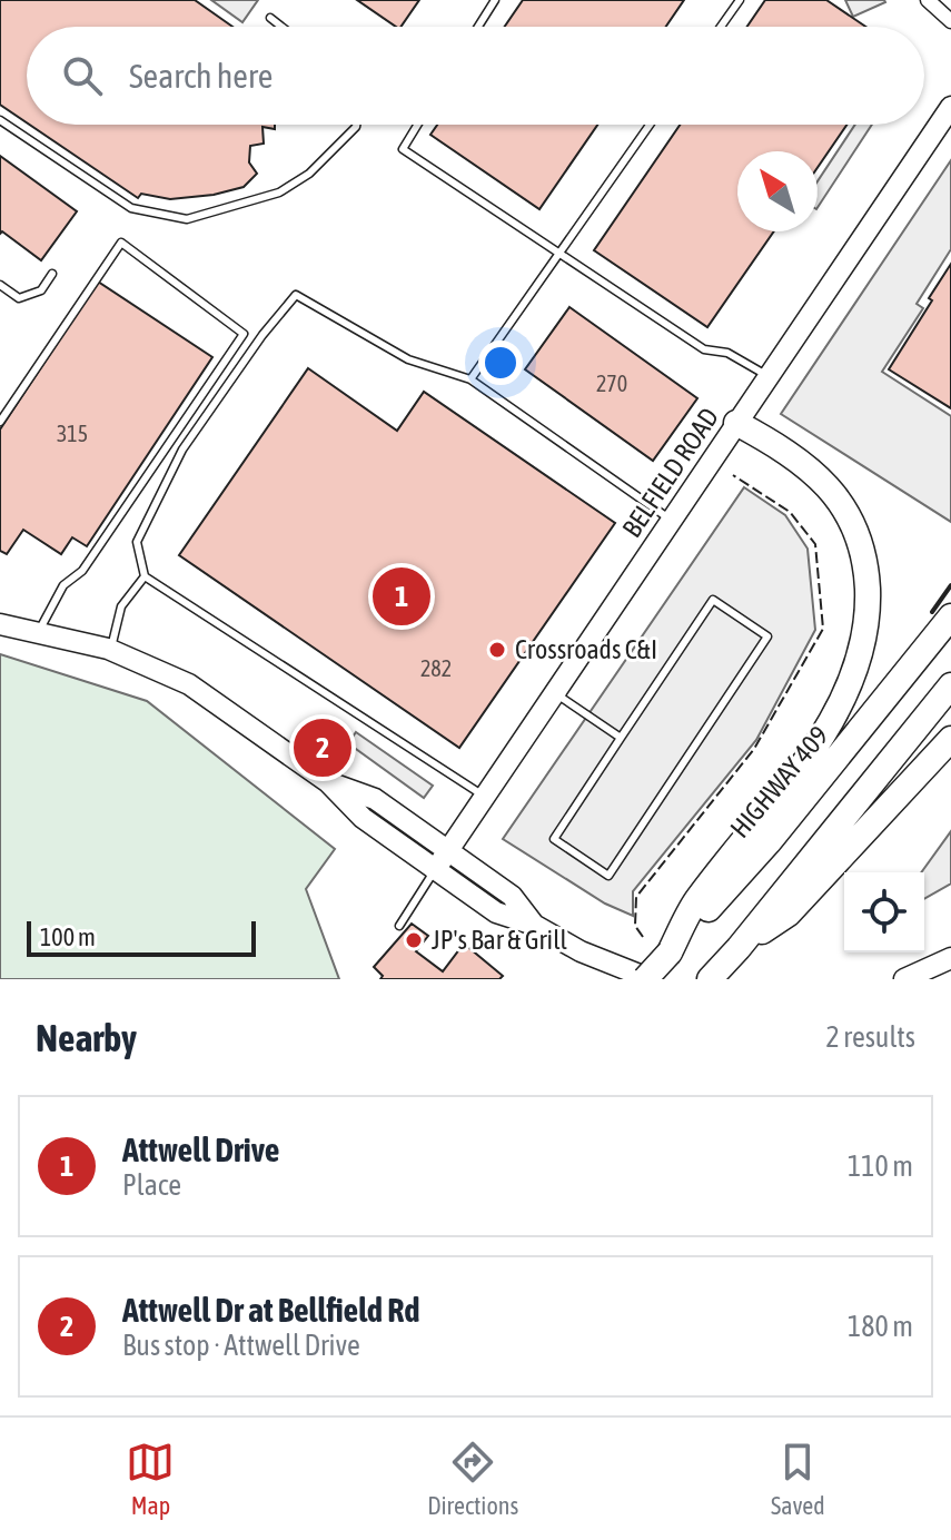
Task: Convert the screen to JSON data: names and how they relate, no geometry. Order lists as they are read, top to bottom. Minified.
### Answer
{"streets":{"highway":["HIGHWAY 409"],"main road":["BELFIELD ROAD"]},"places":["Crossroads C&I","JP's Bar & Grill"],"house_numbers":["270","315","282"],"scale_bar":"100 m","north":"top left","page":{"search":"Search here","pins":["1","2"],"scale":"100 m","heading":["Nearby","2 results"],"list":[{"mark":"1","name":"Attwell Drive","note":"Place","value":"110 m"},{"mark":"2","name":"Attwell Dr at Bellfield Rd","note":"Bus stop · Attwell Drive","value":"180 m"}],"nav":["Map","Directions","Saved"]}}
